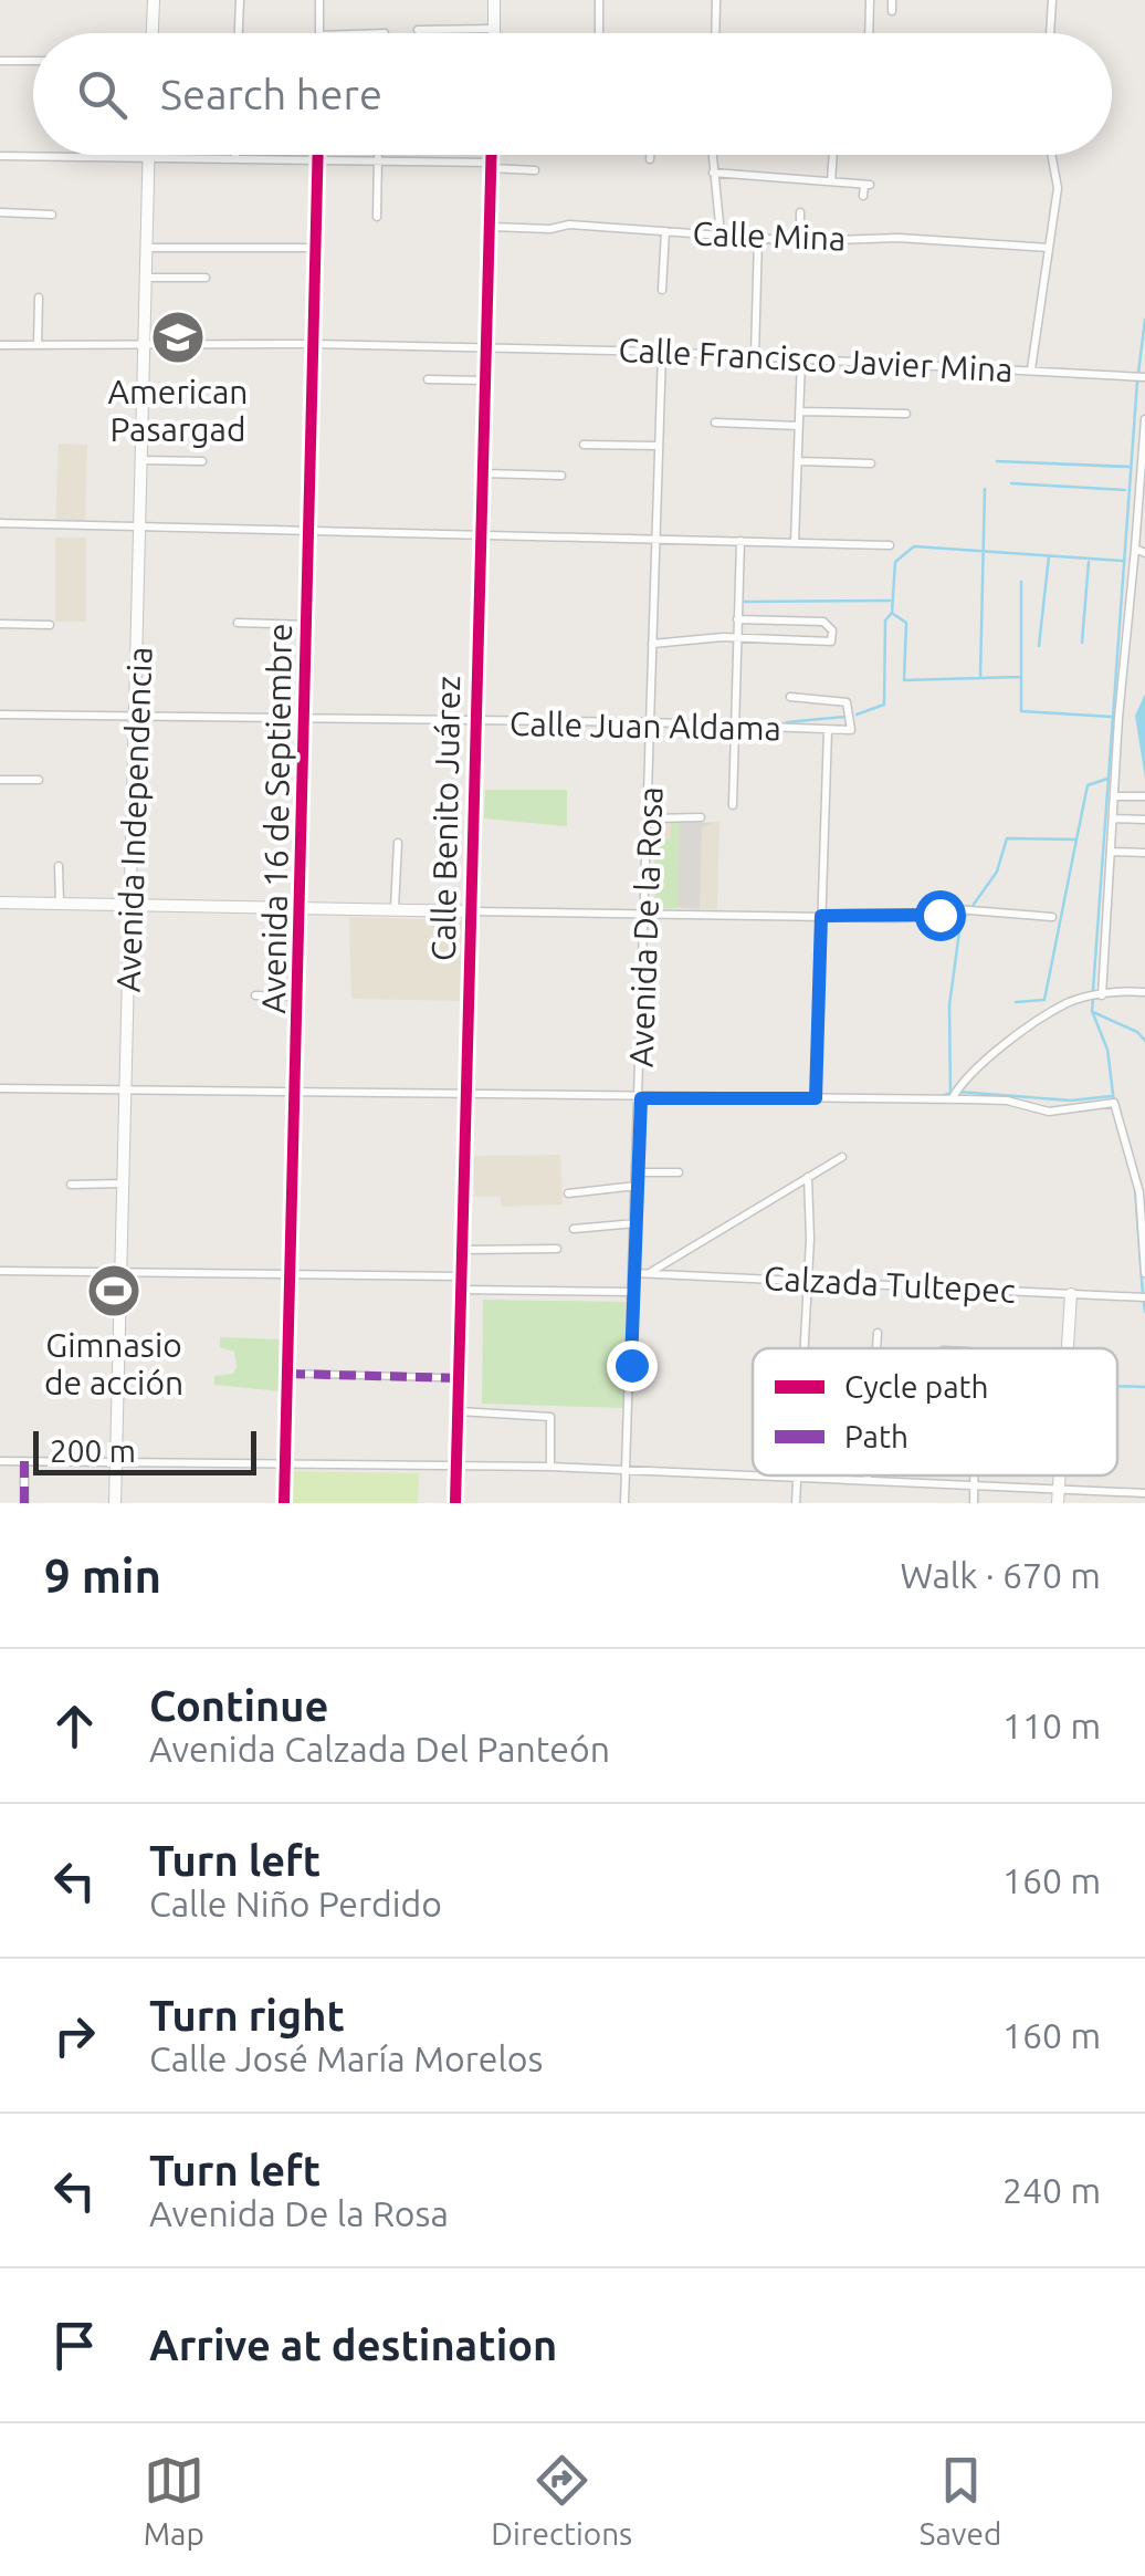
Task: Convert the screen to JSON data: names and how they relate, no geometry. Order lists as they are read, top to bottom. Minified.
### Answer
{"streets":{"main road":["Calle Benito Juárez","Avenida Independencia"],"street":["Calle Mina","Calle Francisco Javier Mina","Calle Juan Aldama","Avenida 16 de Septiembre","Avenida De la Rosa","Calzada Tultepec"]},"crossings":[["Calle Mina","Calle Benito Juárez"],["Calle Francisco Javier Mina","Avenida 16 de Septiembre"],["Calle Francisco Javier Mina","Calle Benito Juárez"],["Calle Francisco Javier Mina","Avenida Independencia"],["Calle Francisco Javier Mina","Avenida De la Rosa"],["Calle Juan Aldama","Avenida 16 de Septiembre"],["Calle Juan Aldama","Calle Benito Juárez"],["Calle Juan Aldama","Avenida Independencia"],["Calle Juan Aldama","Avenida De la Rosa"],["Avenida De la Rosa","Calzada Tultepec"]],"places":{"school or university":["American Pasargad"],"sports":["Gimnasio de acción"]},"legend":["Cycle path","Path"],"scale_bar":"200 m","page":{"search":"Search here","scale":"200 m","heading":["9 min","Walk · 670 m"],"list":[["Continue","Avenida Calzada Del Panteón","110 m"],["Turn left","Calle Niño Perdido","160 m"],["Turn right","Calle José María Morelos","160 m"],["Turn left","Avenida De la Rosa","240 m"],"Arrive at destination"],"nav":["Map","Directions","Saved"]}}
